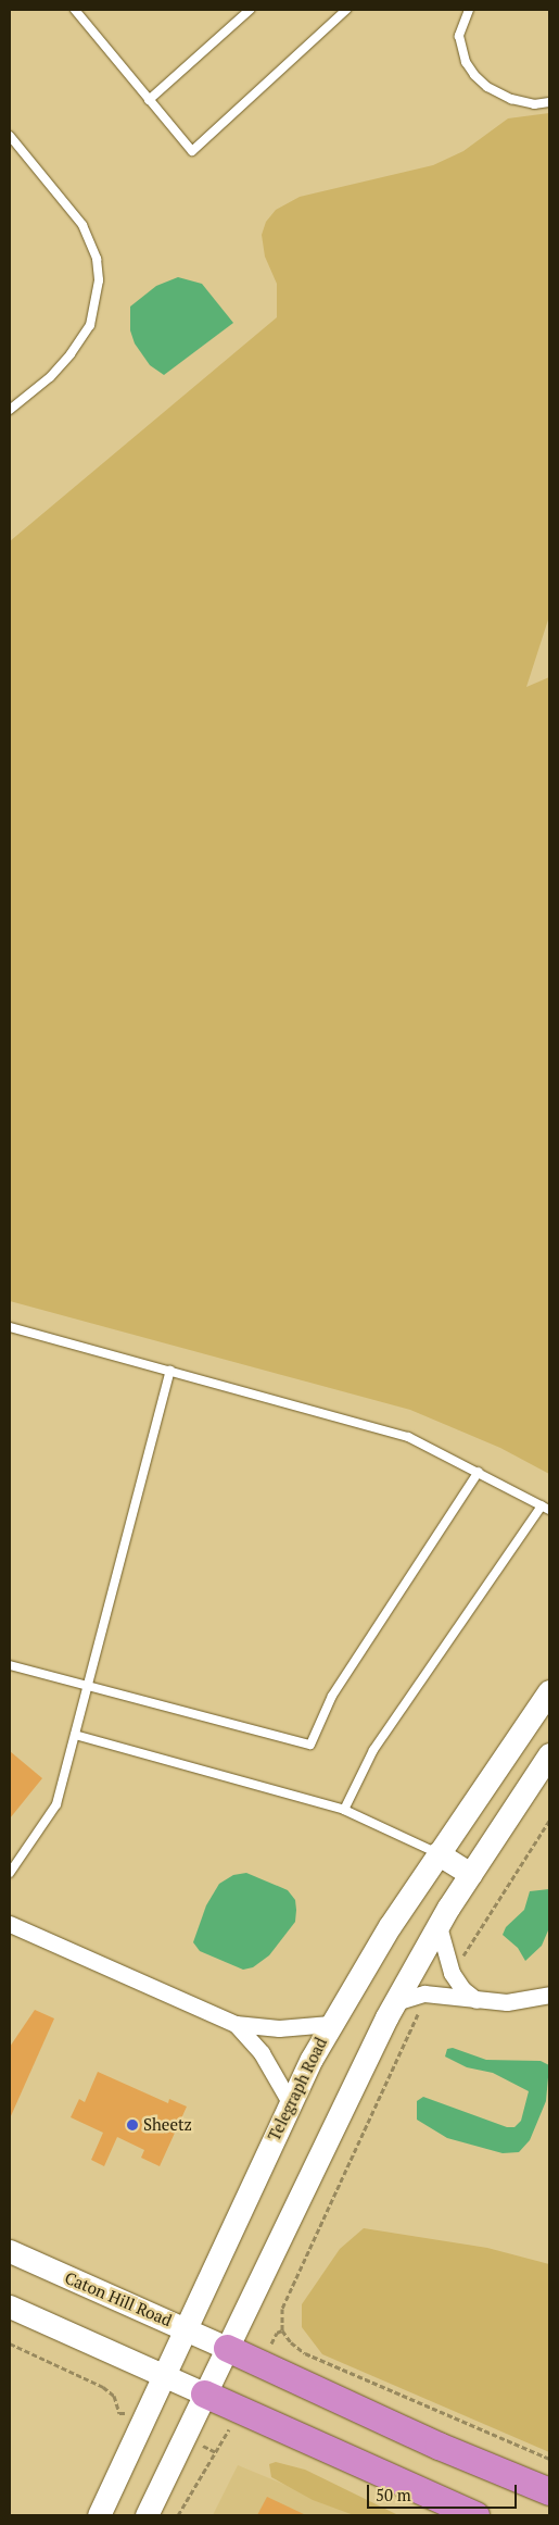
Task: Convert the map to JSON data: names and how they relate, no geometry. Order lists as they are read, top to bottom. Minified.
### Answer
{"streets":{"main road":["Telegraph Road","Caton Hill Road"]},"crossings":[["Telegraph Road","Caton Hill Road"]],"places":["Sheetz"],"scale_bar":"50 m"}
